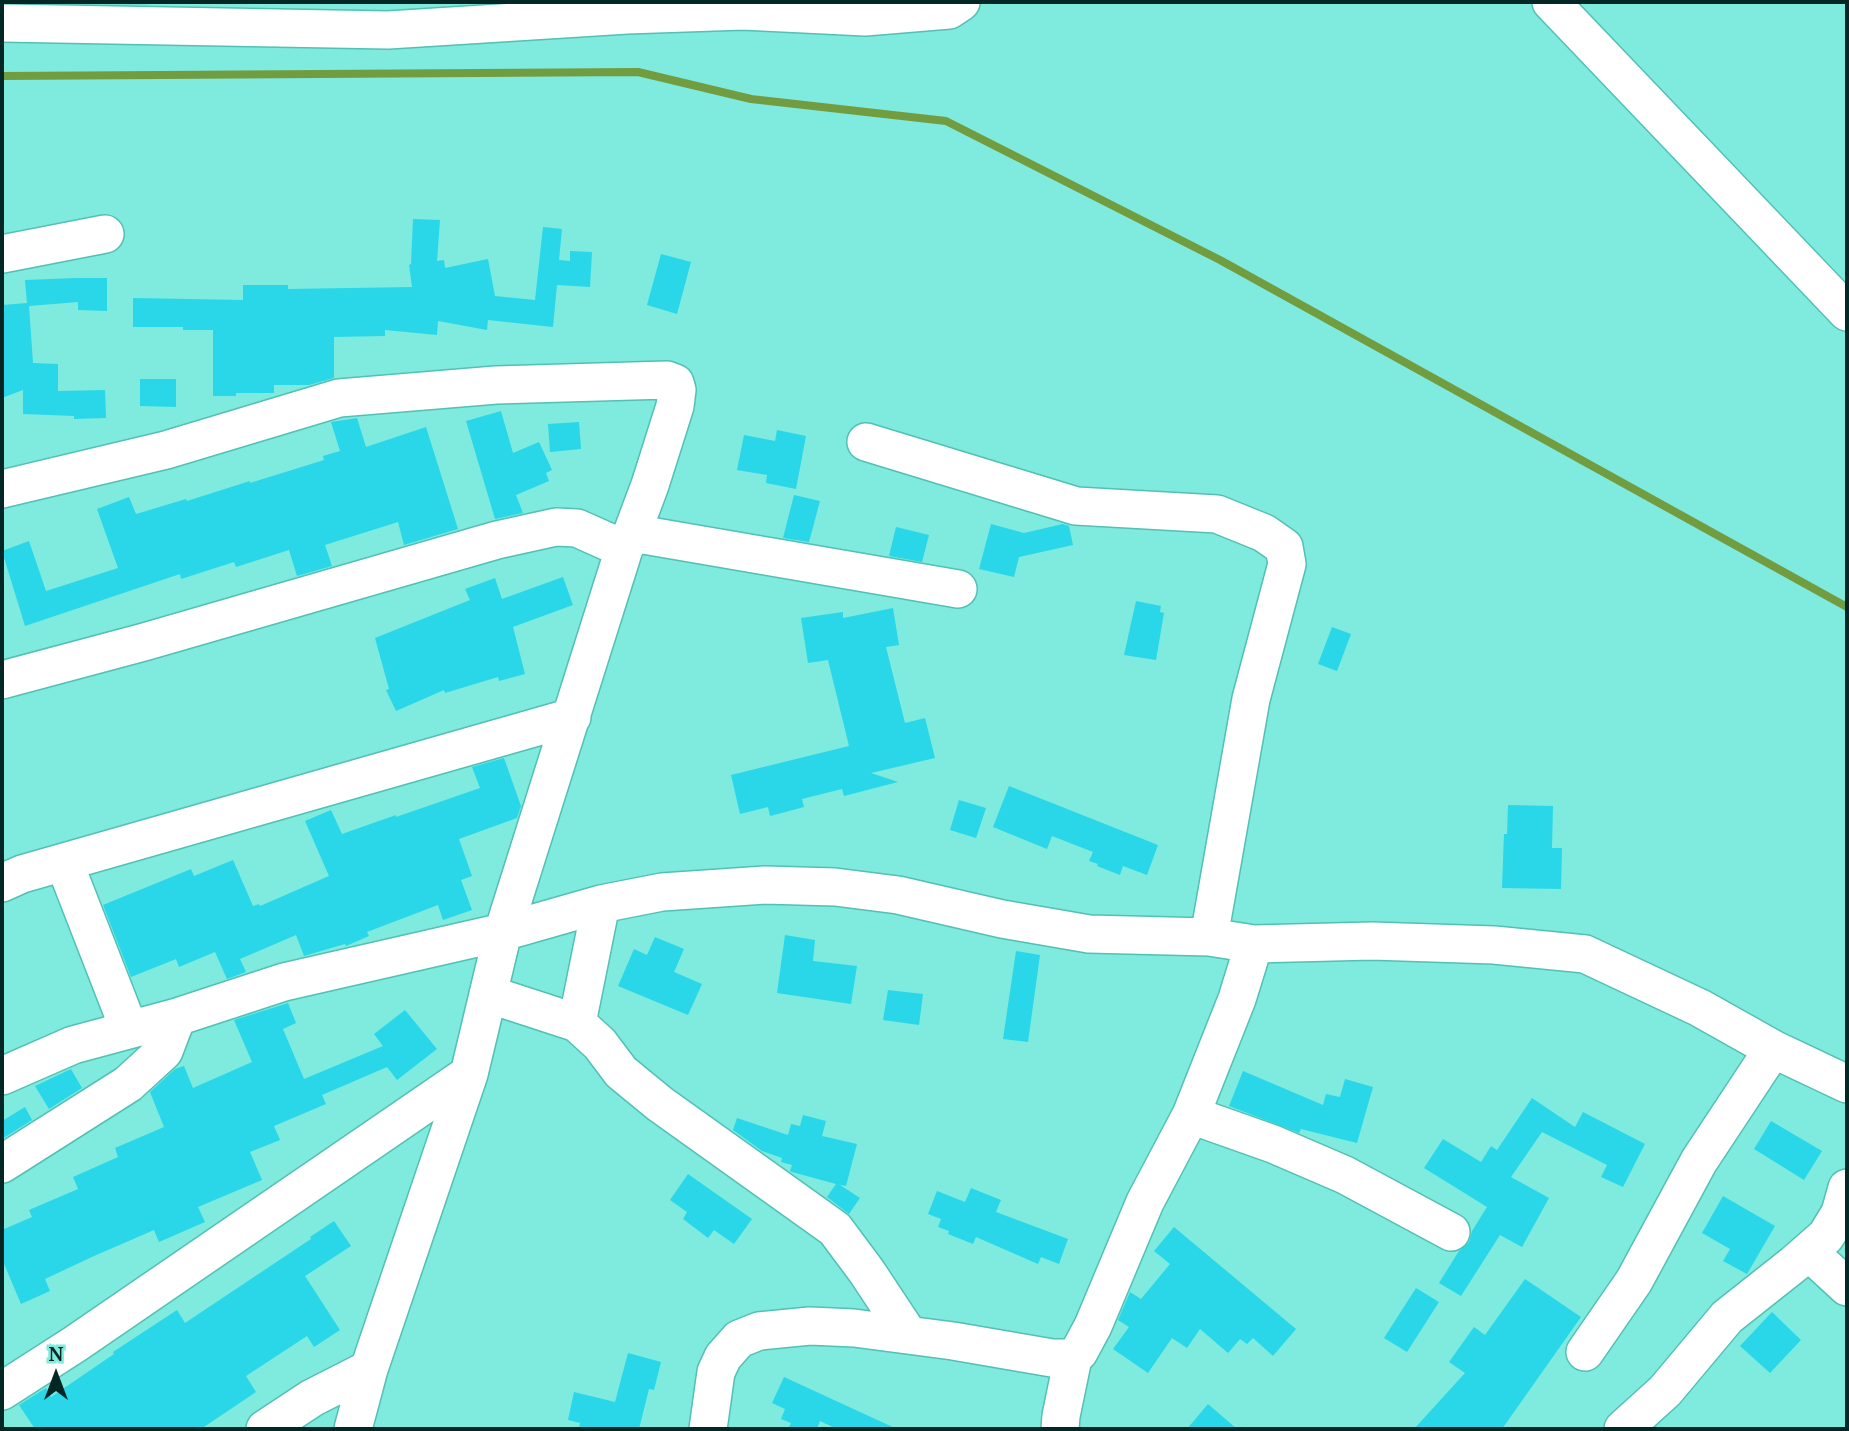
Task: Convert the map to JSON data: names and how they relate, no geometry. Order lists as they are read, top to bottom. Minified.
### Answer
{"north":"top"}
